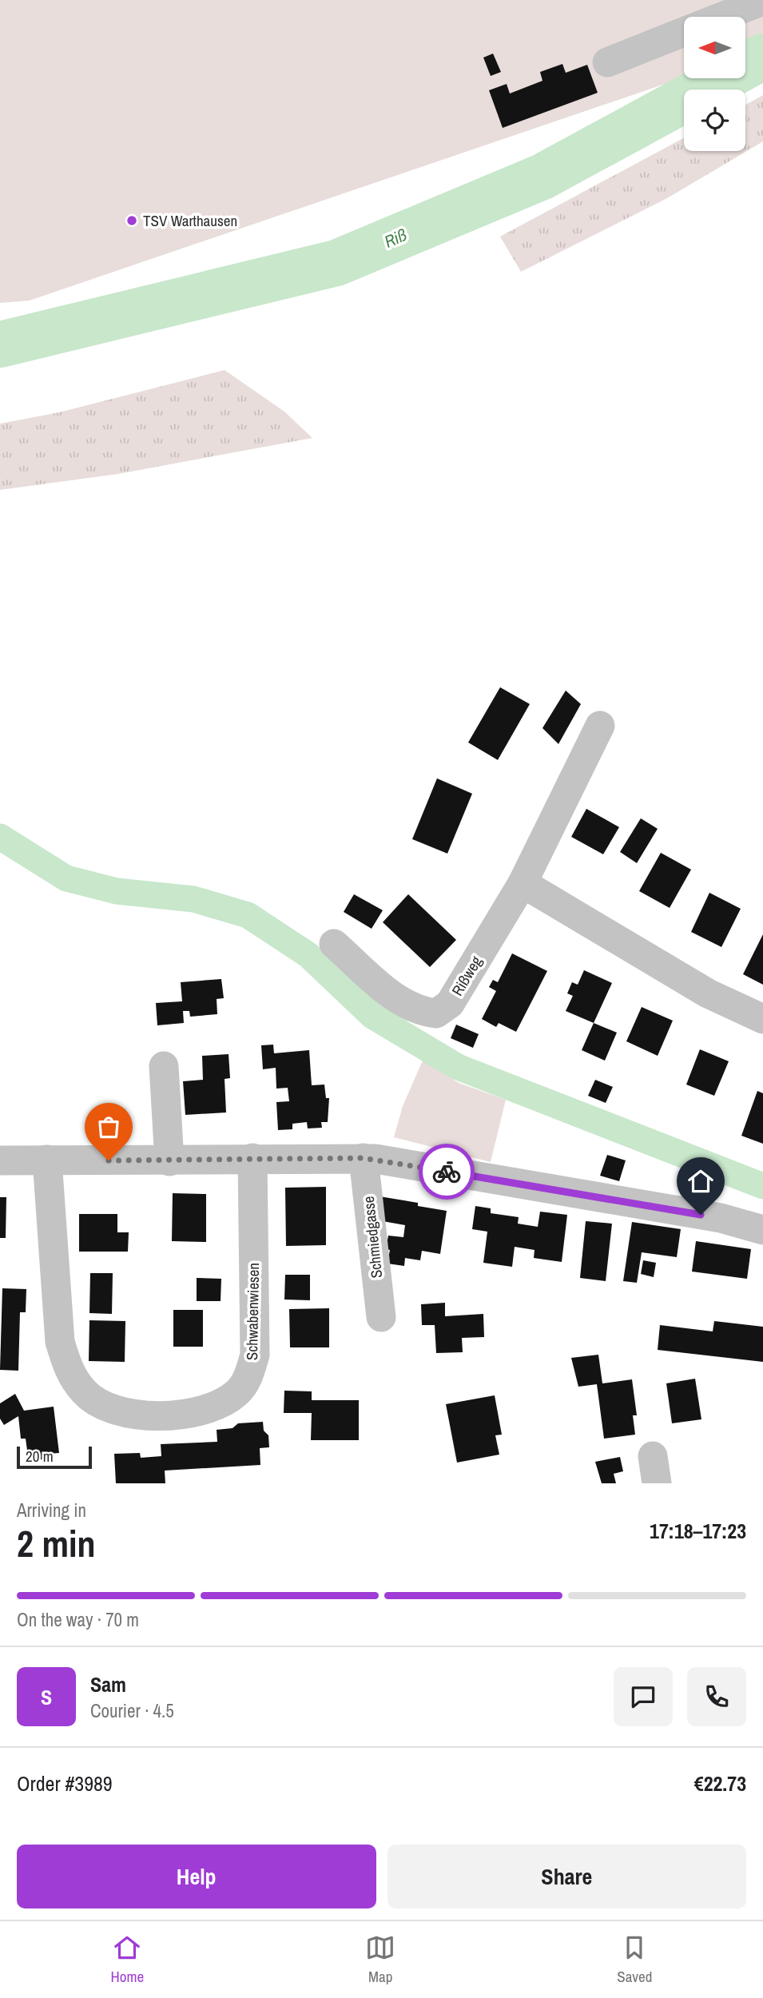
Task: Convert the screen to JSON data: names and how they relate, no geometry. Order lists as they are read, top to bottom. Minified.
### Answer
{"streets":{"street":["Rißweg","Schmiedgasse","Schwabenwiesen"]},"water":["Riß"],"places":["TSV Warthausen"],"scale_bar":"20 m","north":"left","page":{"scale":"20 m","heading":["2 min","Arriving in","17:18–17:23"],"panel":["Sam","Courier · 4.5","Order #3989","€22.73"],"bar":"On the way · 70 m","round":"S","buttons":["Help","Share"],"tabs":["Home","Map","Saved"]}}
